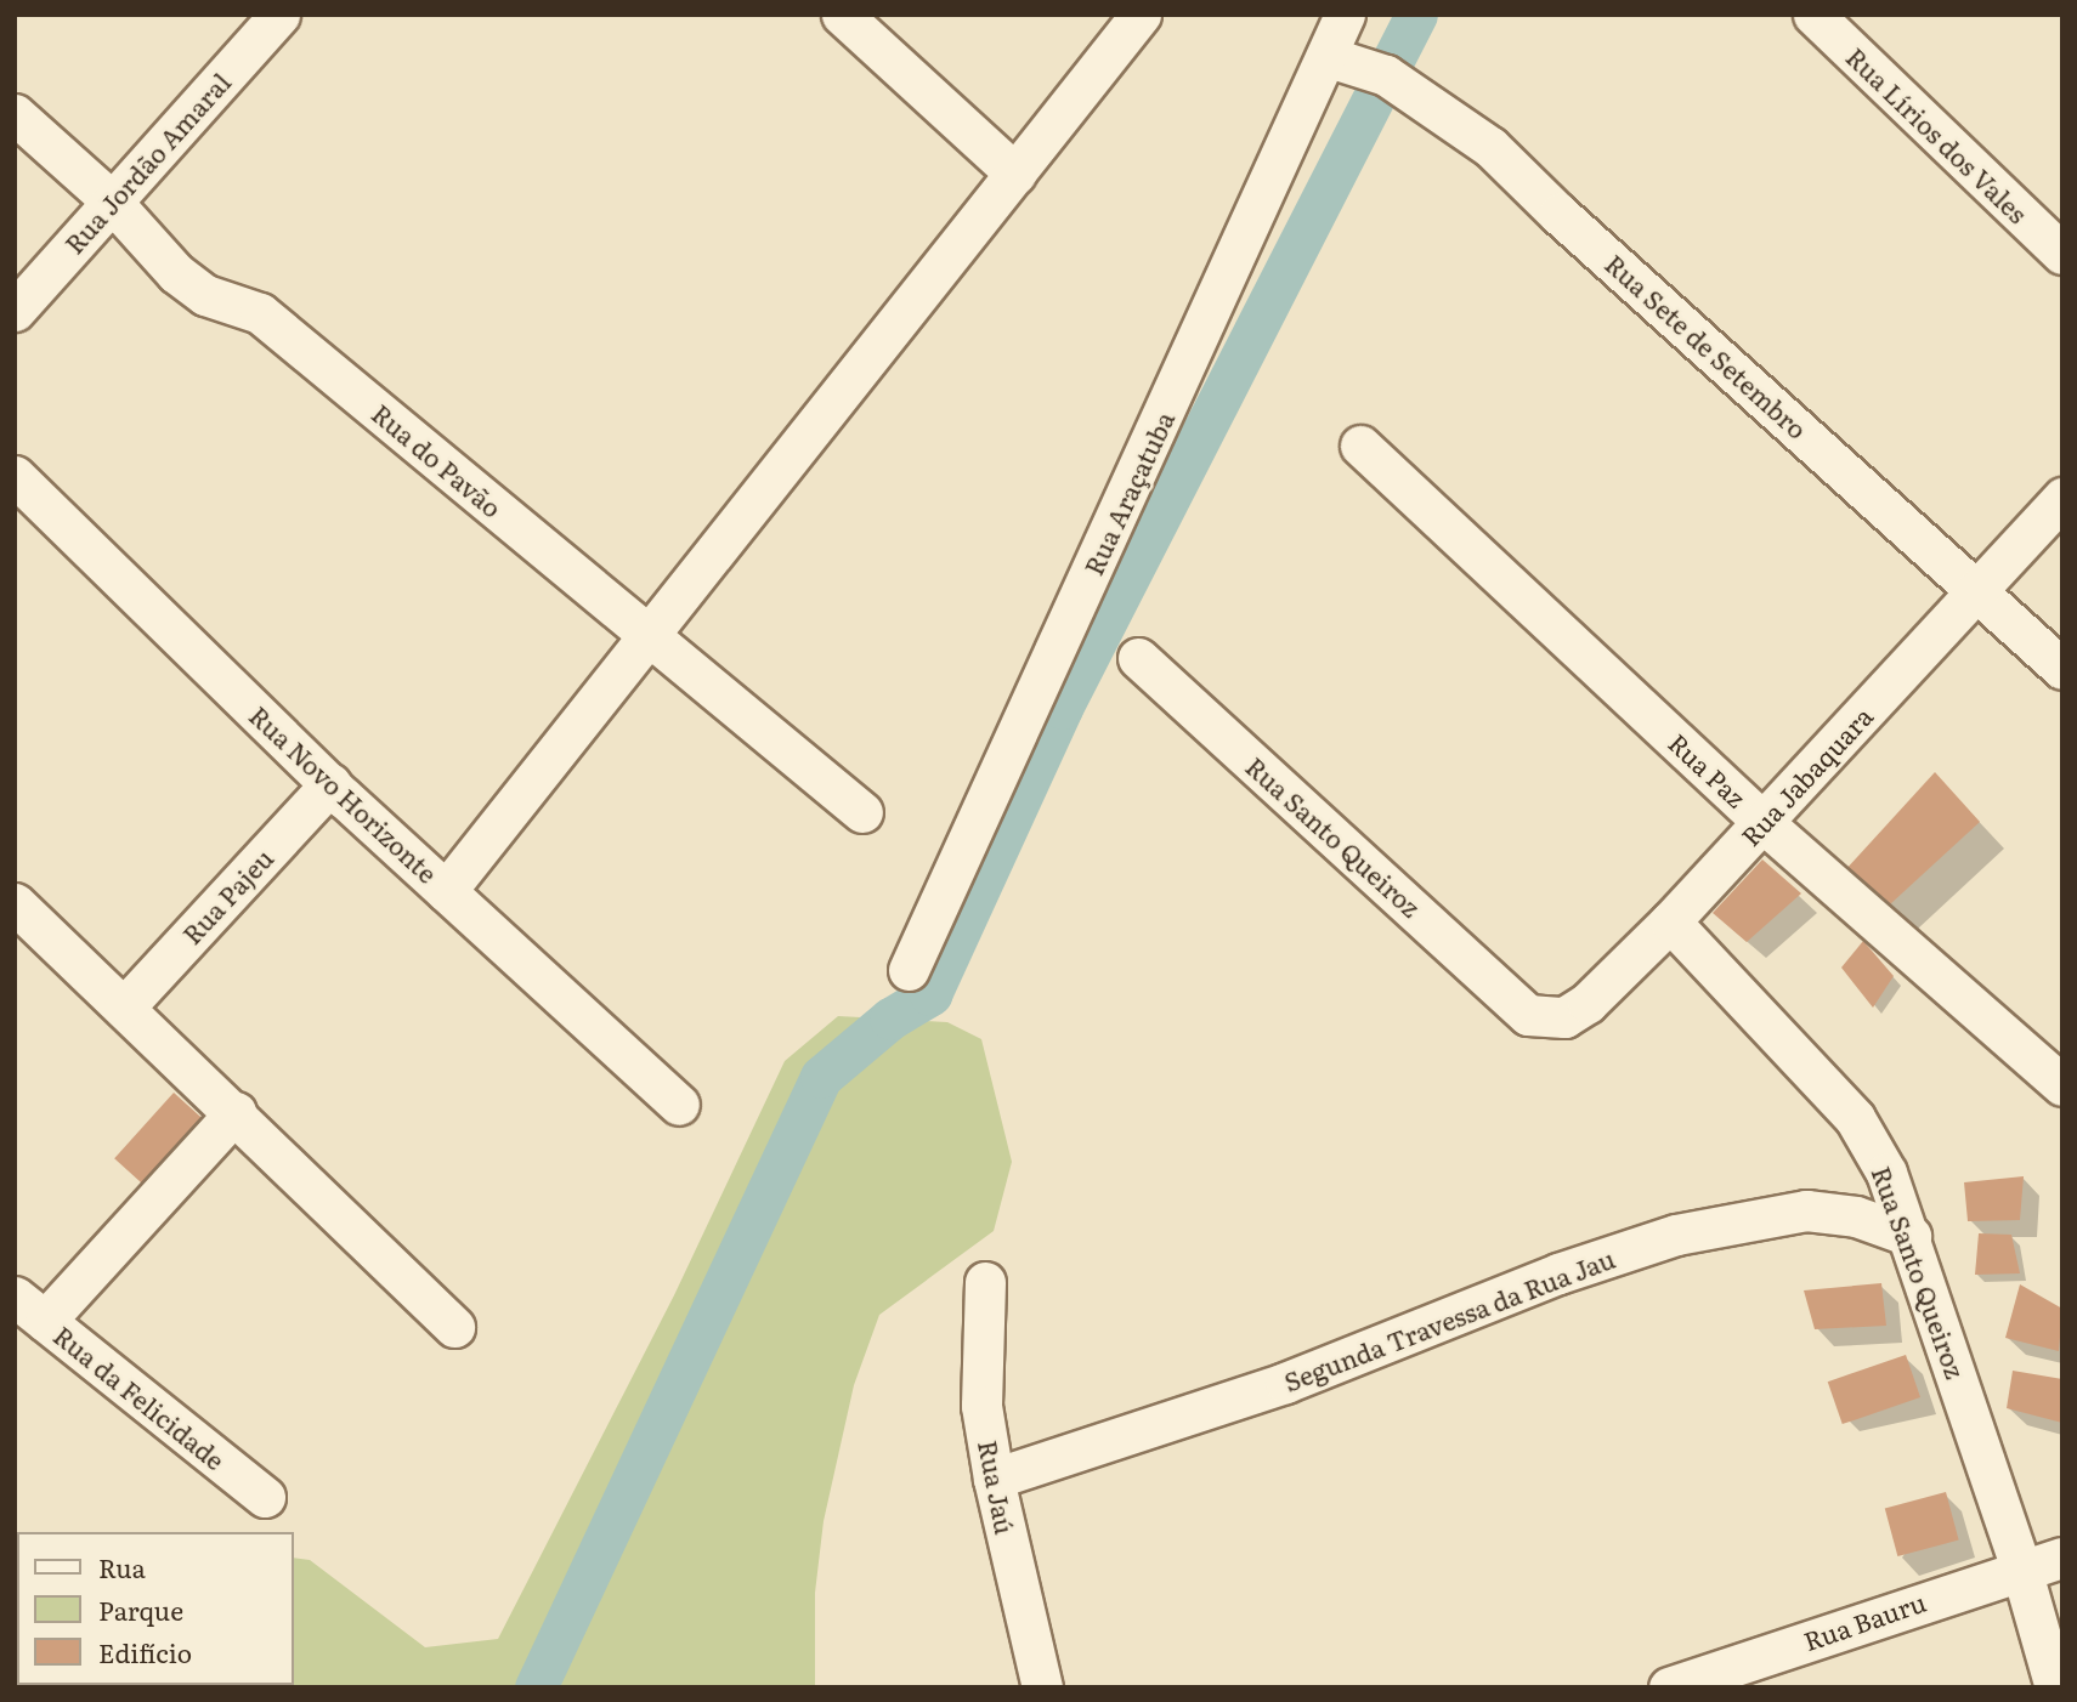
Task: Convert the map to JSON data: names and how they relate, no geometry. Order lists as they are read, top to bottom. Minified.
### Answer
{"streets":{"street":["Rua Lírios dos Vales","Rua Jordão Amaral","Rua Sete de Setembro","Rua do Pavão","Rua Araçatuba","Rua Paz","Rua Jabaquara","Rua Novo Horizonte","Rua Santo Queiroz","Rua Pajeu","Segunda Travessa da Rua Jau","Rua da Felicidade","Rua Jaú","Rua Bauru"]},"crossings":[["Rua Jordão Amaral","Rua do Pavão"],["Rua Sete de Setembro","Rua Araçatuba"],["Rua Sete de Setembro","Rua Jabaquara"],["Rua Paz","Rua Jabaquara"],["Rua Jabaquara","Rua Santo Queiroz"],["Rua Novo Horizonte","Rua Pajeu"],["Rua Santo Queiroz","Segunda Travessa da Rua Jau"],["Rua Santo Queiroz","Rua Bauru"],["Segunda Travessa da Rua Jau","Rua Jaú"]],"legend":["Rua","Parque","Edifício"]}
